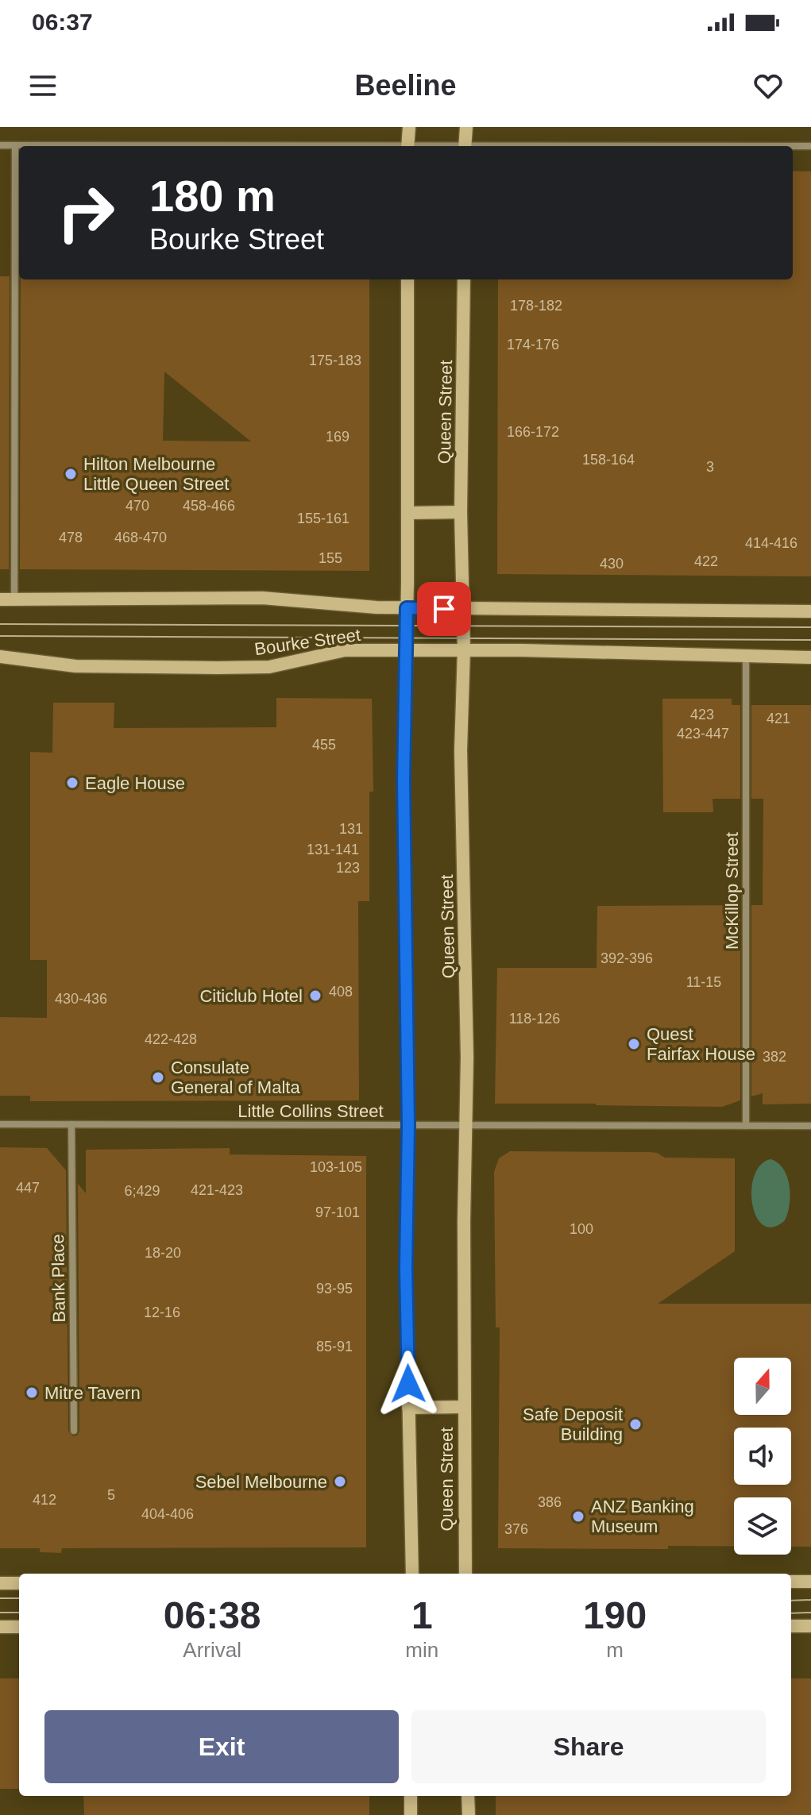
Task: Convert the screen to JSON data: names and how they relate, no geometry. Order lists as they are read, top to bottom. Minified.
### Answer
{"streets":{"main road":["Queen Street","Bourke Street"],"street":["McKillop Street","Little Collins Street","Bank Place"]},"crossings":[["Queen Street","Bourke Street"],["Queen Street","Little Collins Street"],["Bourke Street","McKillop Street"],["McKillop Street","Little Collins Street"],["Little Collins Street","Bank Place"]],"places":["Hilton Melbourne Little Queen Street","Eagle House","Citiclub Hotel","Quest Fairfax House","Consulate General of Malta","Mitre Tavern","Safe Deposit Building","Sebel Melbourne","ANZ Banking Museum"],"house_numbers":["178-182","174-176","175-183","166-172","169","158-164","3","470","458-466","155-161","478","468-470","414-416","155","422","430","423","421","423-447","455","131","131-141","123","392-396","11-15","408","430-436","118-126","422-428","382","103-105","447","421-423","6;429","97-101","100","18-20","93-95","12-16","85-91","5","412","386","404-406","376"],"north":"top","page":{"status":"06:37","header":"Beeline","turn":["180 m","Bourke Street"],"eta":["06:38","Arrival","1","min","190","m"],"buttons":["Exit","Share"]}}
